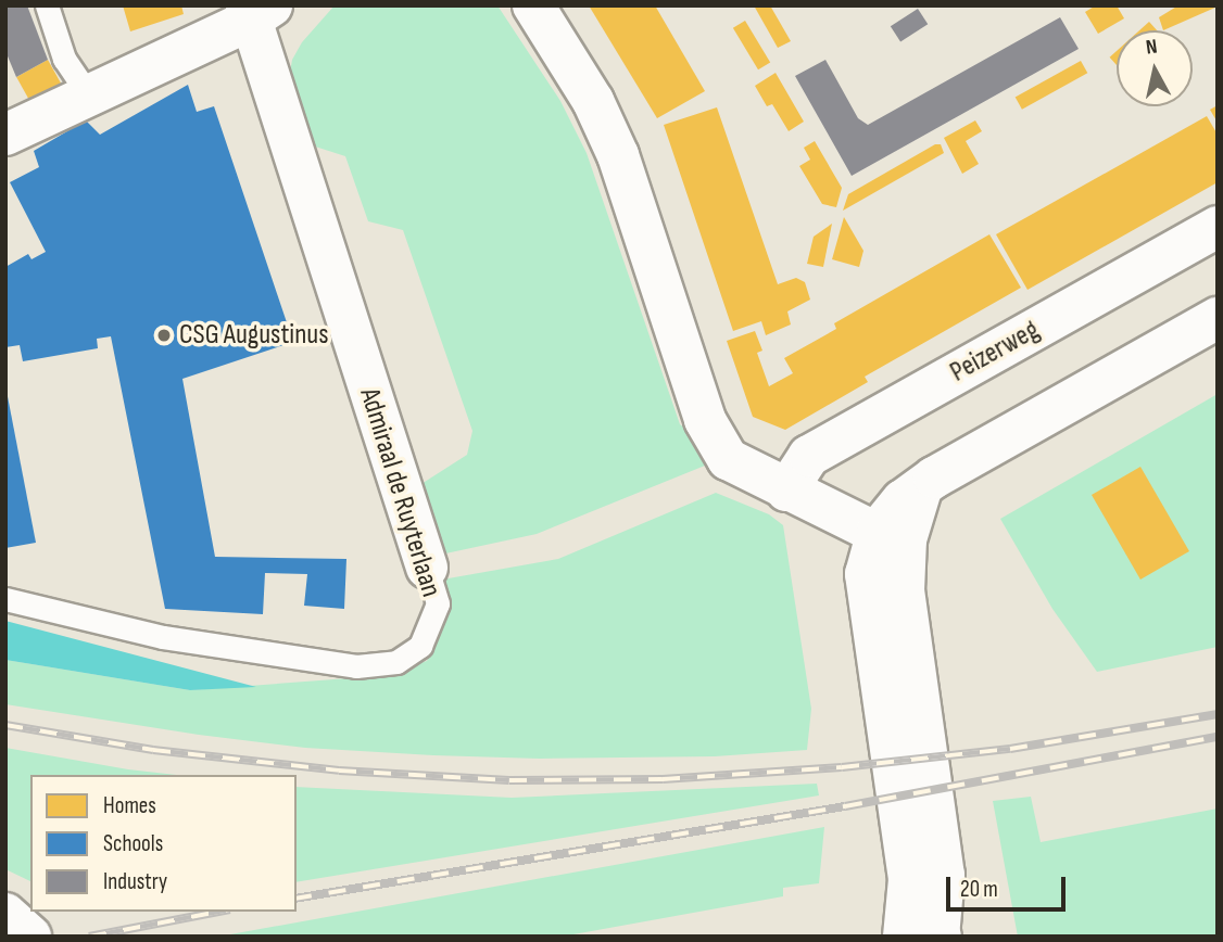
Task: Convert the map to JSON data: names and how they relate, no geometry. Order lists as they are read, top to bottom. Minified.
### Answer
{"streets":{"main road":["Peizerweg","Admiraal de Ruyterlaan"]},"places":["CSG Augustinus"],"legend":["Homes","Schools","Industry"],"scale_bar":"20 m","north":"top"}
